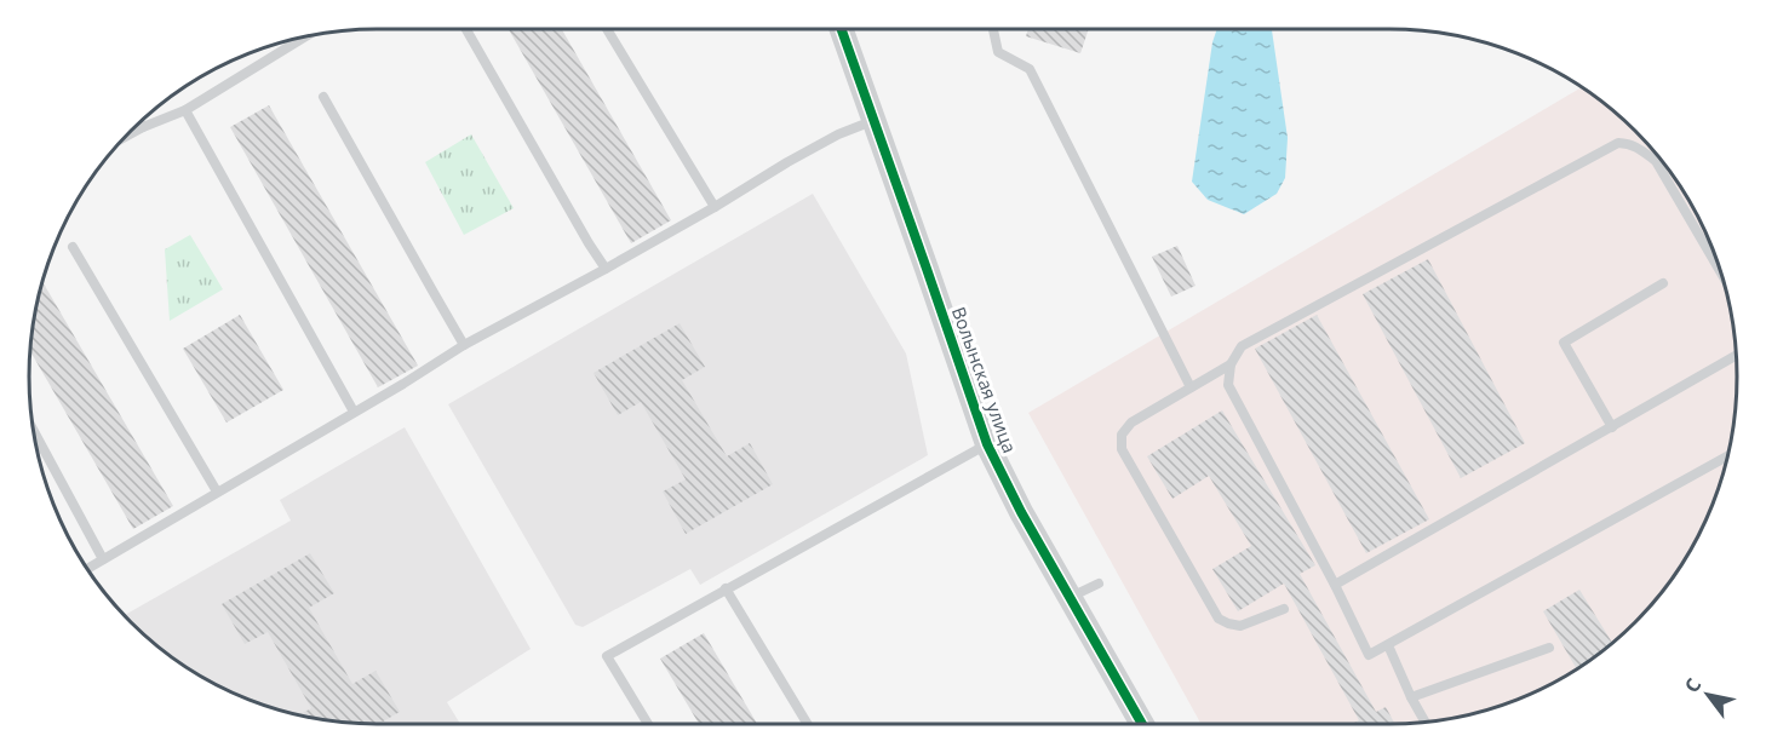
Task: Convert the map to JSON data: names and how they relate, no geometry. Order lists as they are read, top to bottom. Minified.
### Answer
{"streets":{"street":["Волынская улица"]},"north":"top left"}
